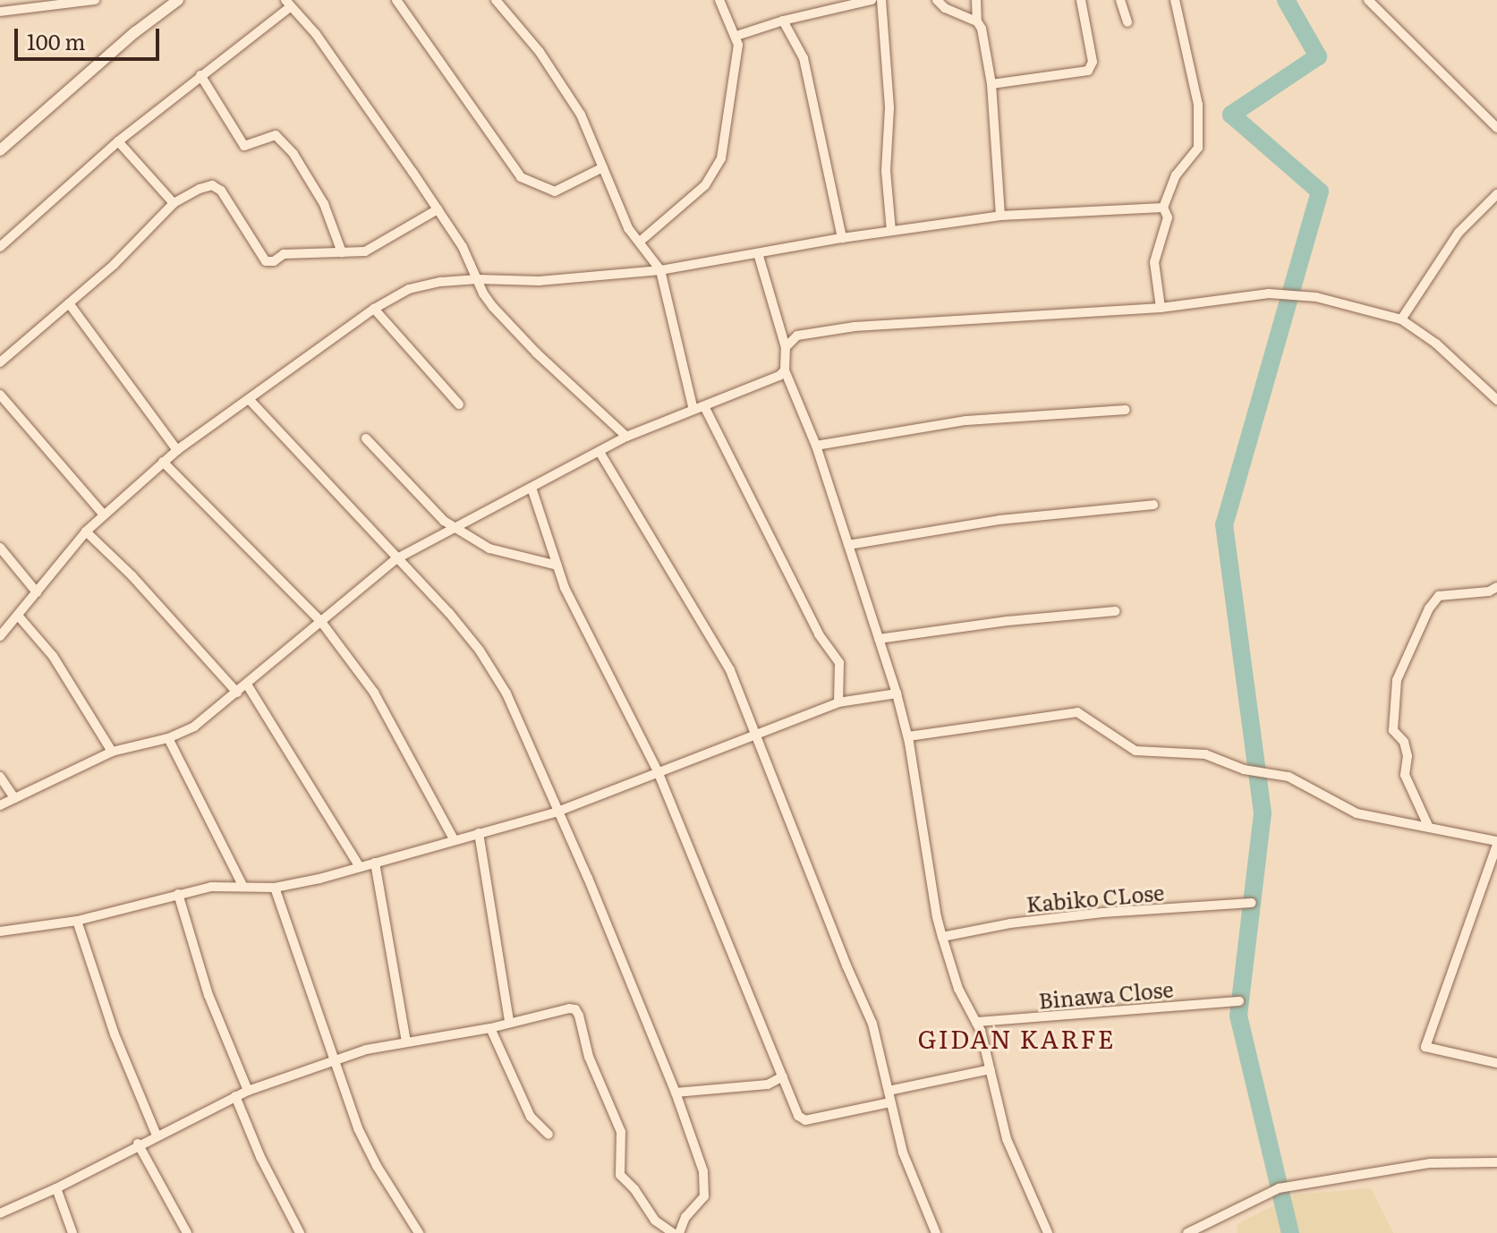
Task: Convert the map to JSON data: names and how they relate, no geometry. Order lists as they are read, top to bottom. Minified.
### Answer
{"streets":{"street":["Kabiko CLose","Binawa Close"]},"districts":["GIDAN KARFE"],"scale_bar":"100 m"}
